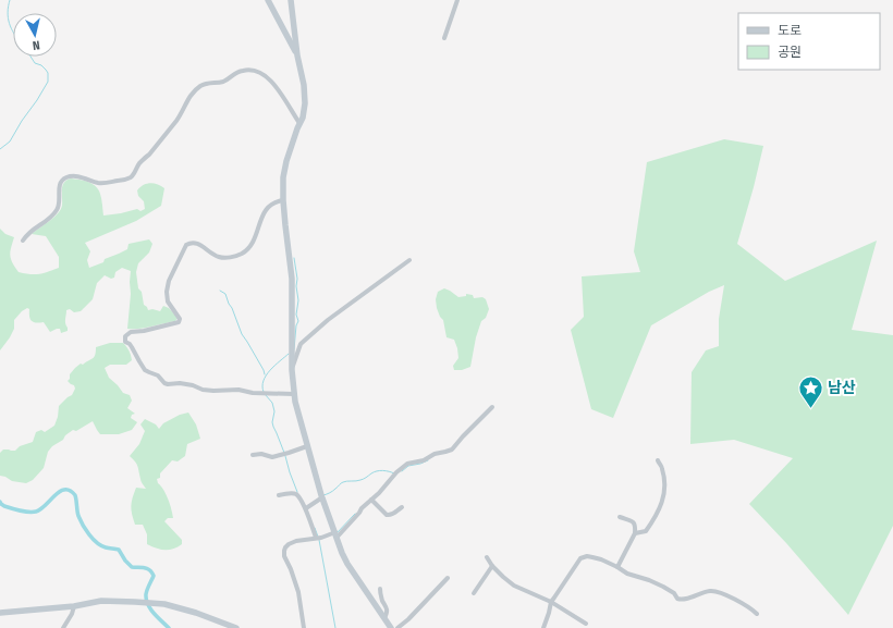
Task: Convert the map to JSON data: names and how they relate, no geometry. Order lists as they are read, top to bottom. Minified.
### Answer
{"places":{"place":["남산"]},"legend":["도로","공원"],"north":"bottom"}
